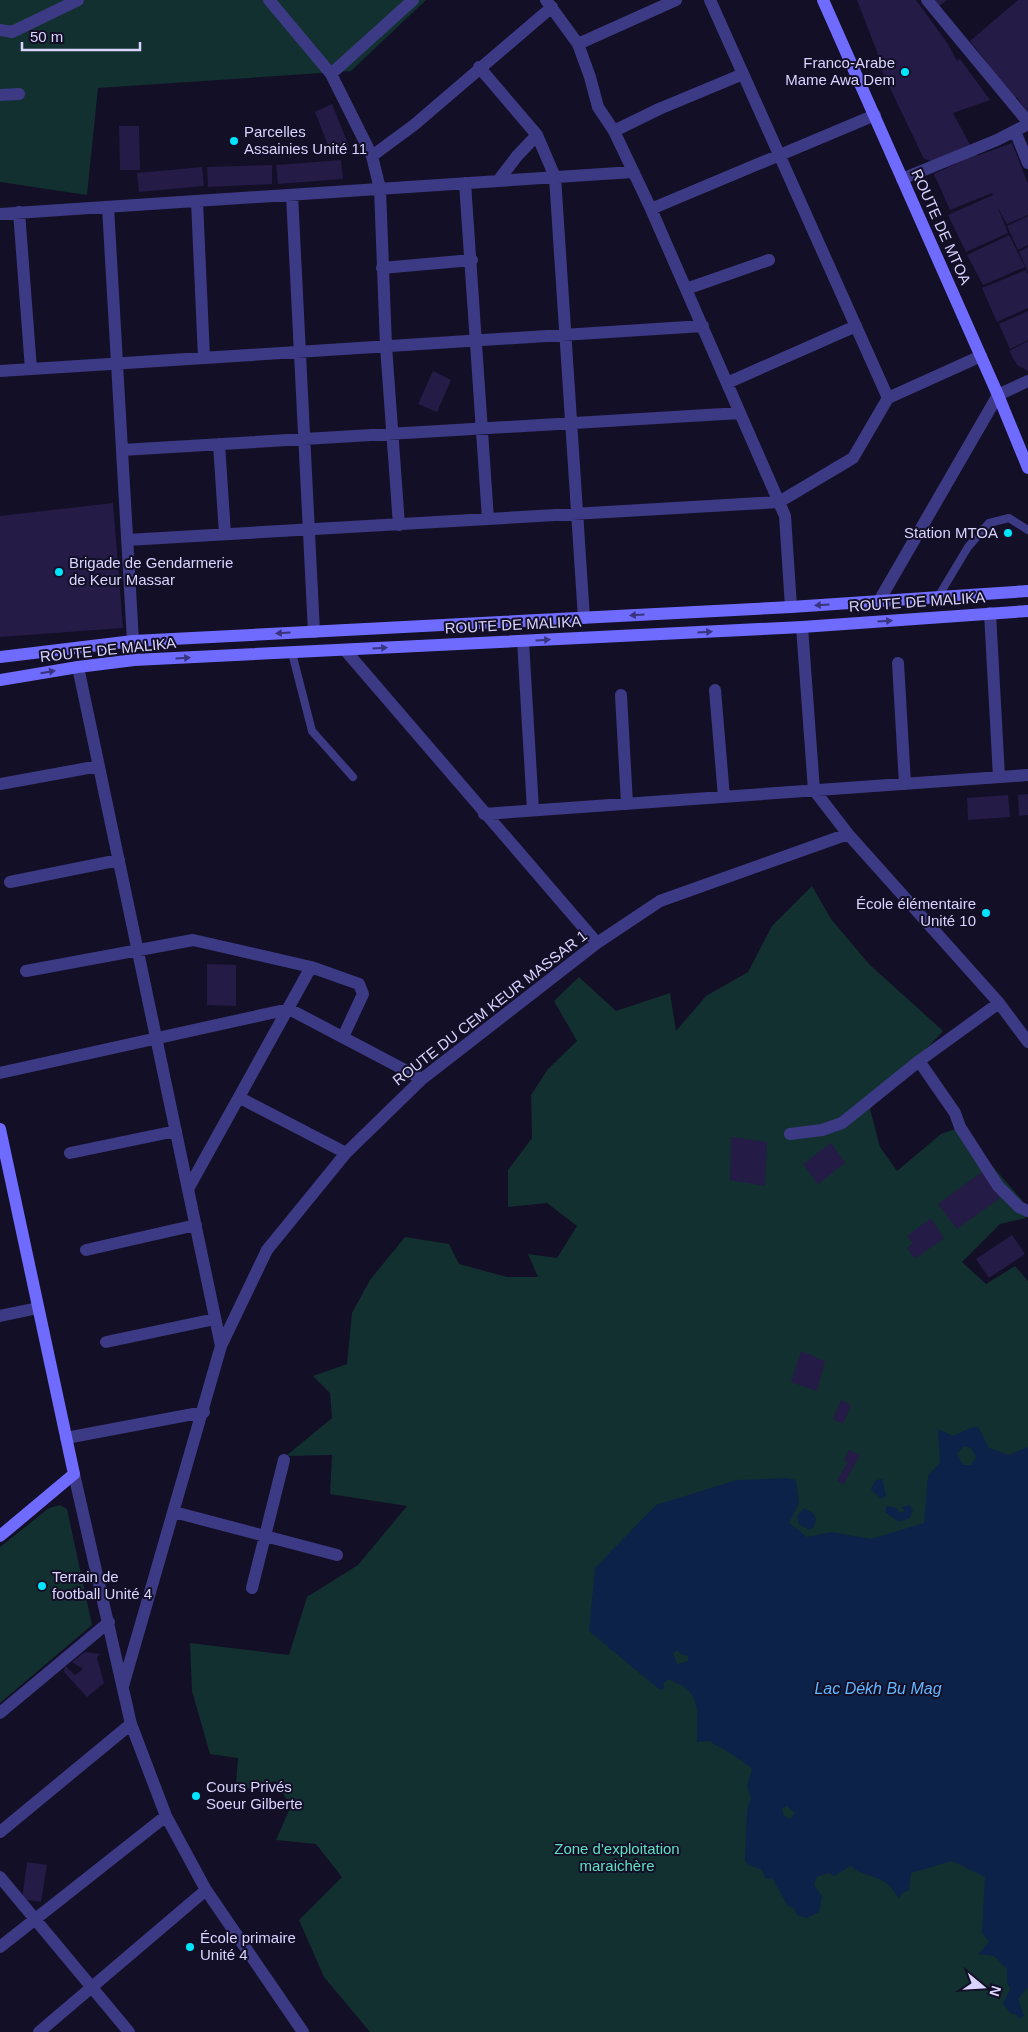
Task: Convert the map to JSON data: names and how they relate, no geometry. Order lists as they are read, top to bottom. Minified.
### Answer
{"streets":{"main road":["ROUTE DE MTOA","ROUTE DE MALIKA"],"street":["ROUTE DU CEM KEUR MASSAR 1"]},"water":["Lac Dékh Bu Mag"],"parks":["Zone d'exploitation maraichère"],"places":["Franco-Arabe Mame Awa Dem","Parcelles Assainies Unité 11","Station MTOA","Brigade de Gendarmerie de Keur Massar","École élémentaire Unité 10","Terrain de football Unité 4","Cours Privés Soeur Gilberte","École primaire Unité 4"],"scale_bar":"50 m","north":"right"}
